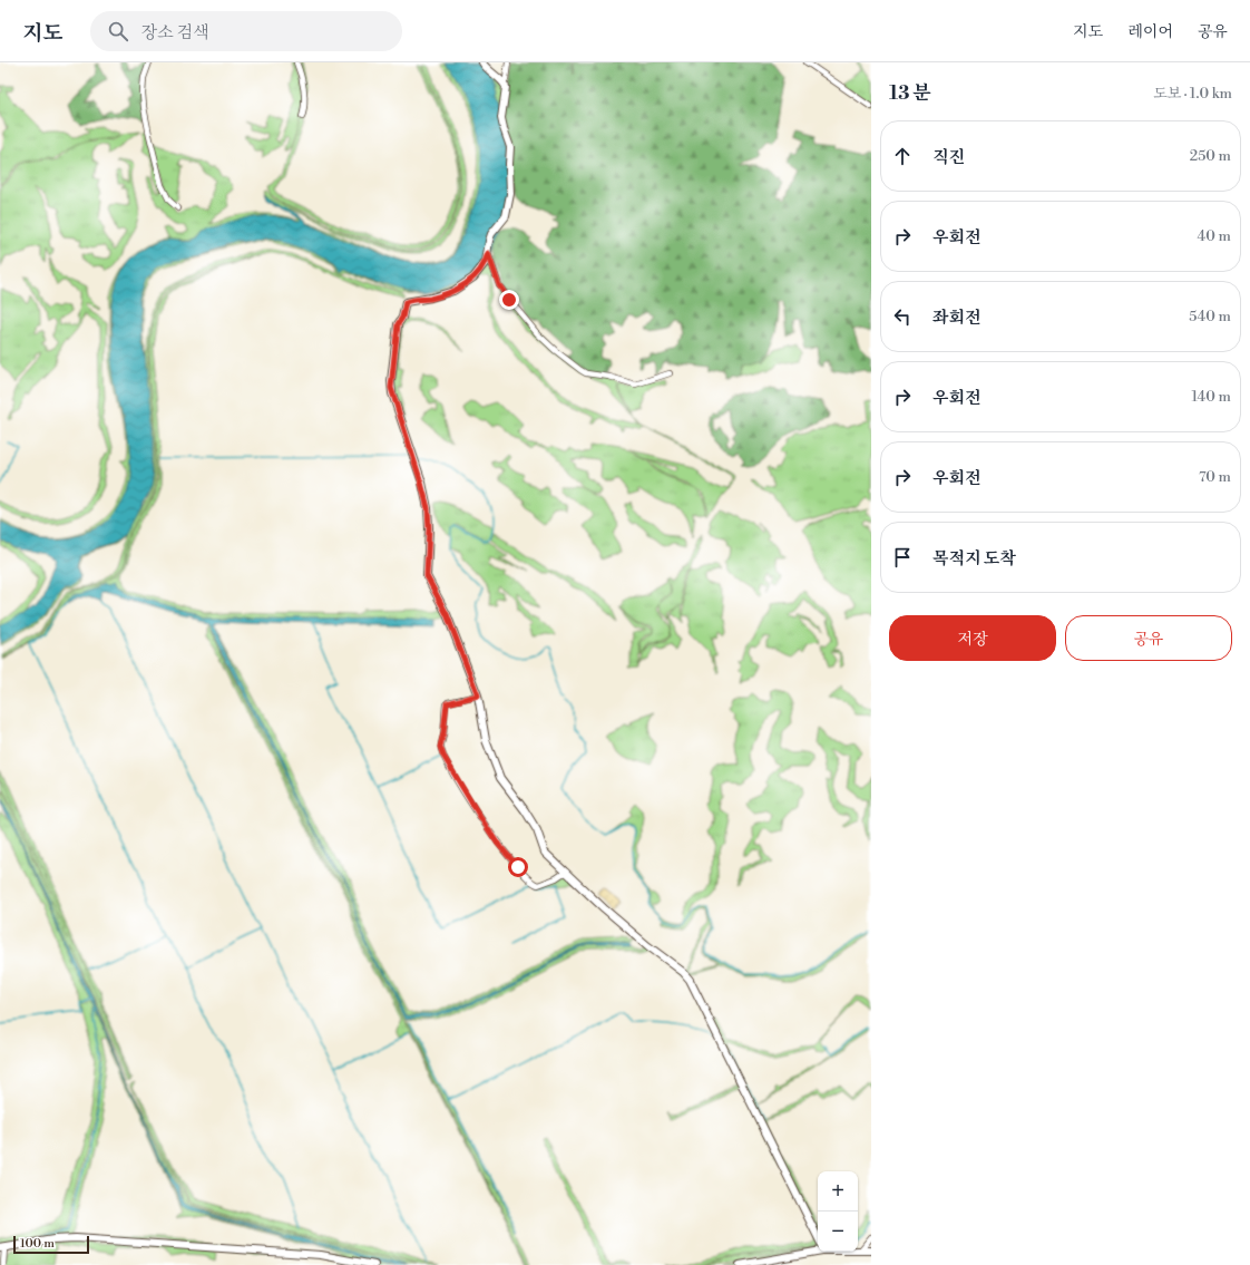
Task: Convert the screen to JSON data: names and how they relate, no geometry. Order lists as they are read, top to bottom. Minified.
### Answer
{"scale_bar":"100 m","page":{"header":"지도","search":"장소 검색","nav":["지도","레이어","공유"],"heading":["13 분","도보 · 1.0 km"],"list":[["직진","250 m"],["우회전","40 m"],["좌회전","540 m"],["우회전","140 m"],["우회전","70 m"],"목적지 도착"],"buttons":["저장","공유"],"map_buttons":["+","−"],"scale":"100 m"}}
